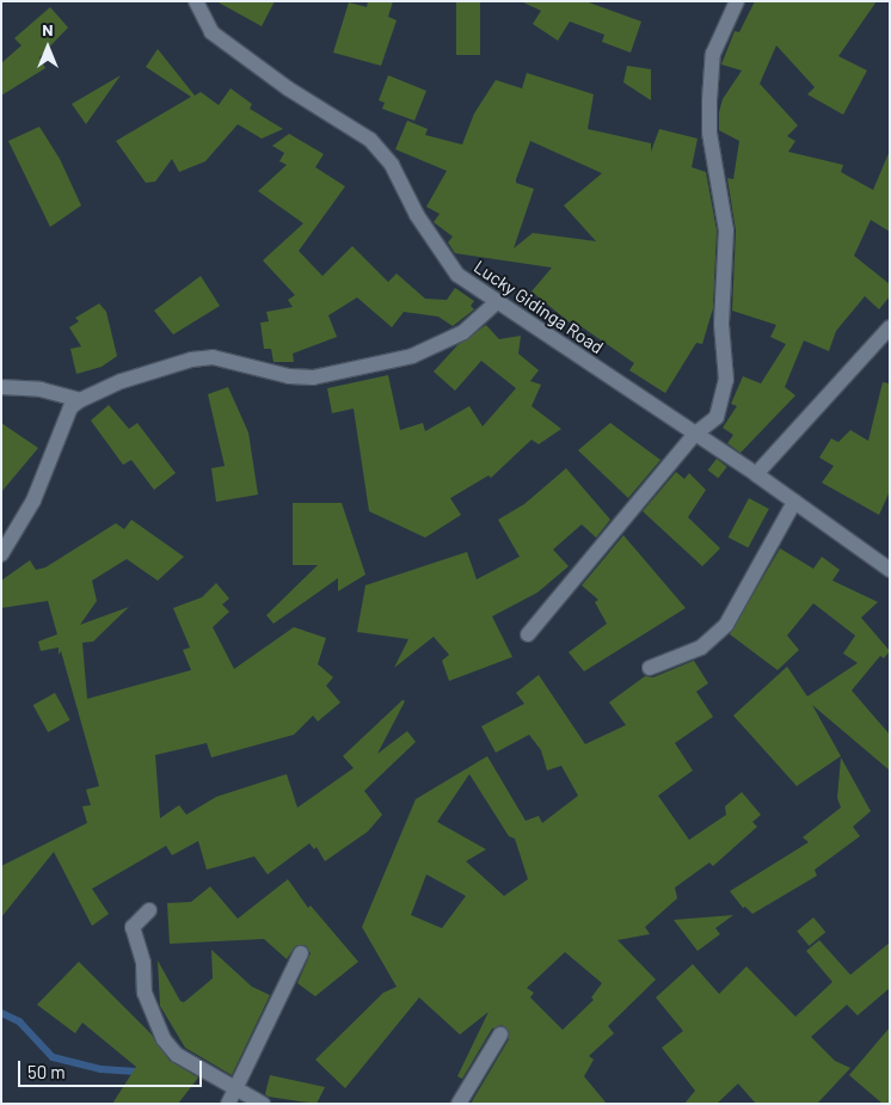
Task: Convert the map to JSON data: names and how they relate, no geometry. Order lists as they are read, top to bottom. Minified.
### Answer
{"streets":{"street":["Lucky Gidinga Road"]},"scale_bar":"50 m","north":"top"}
